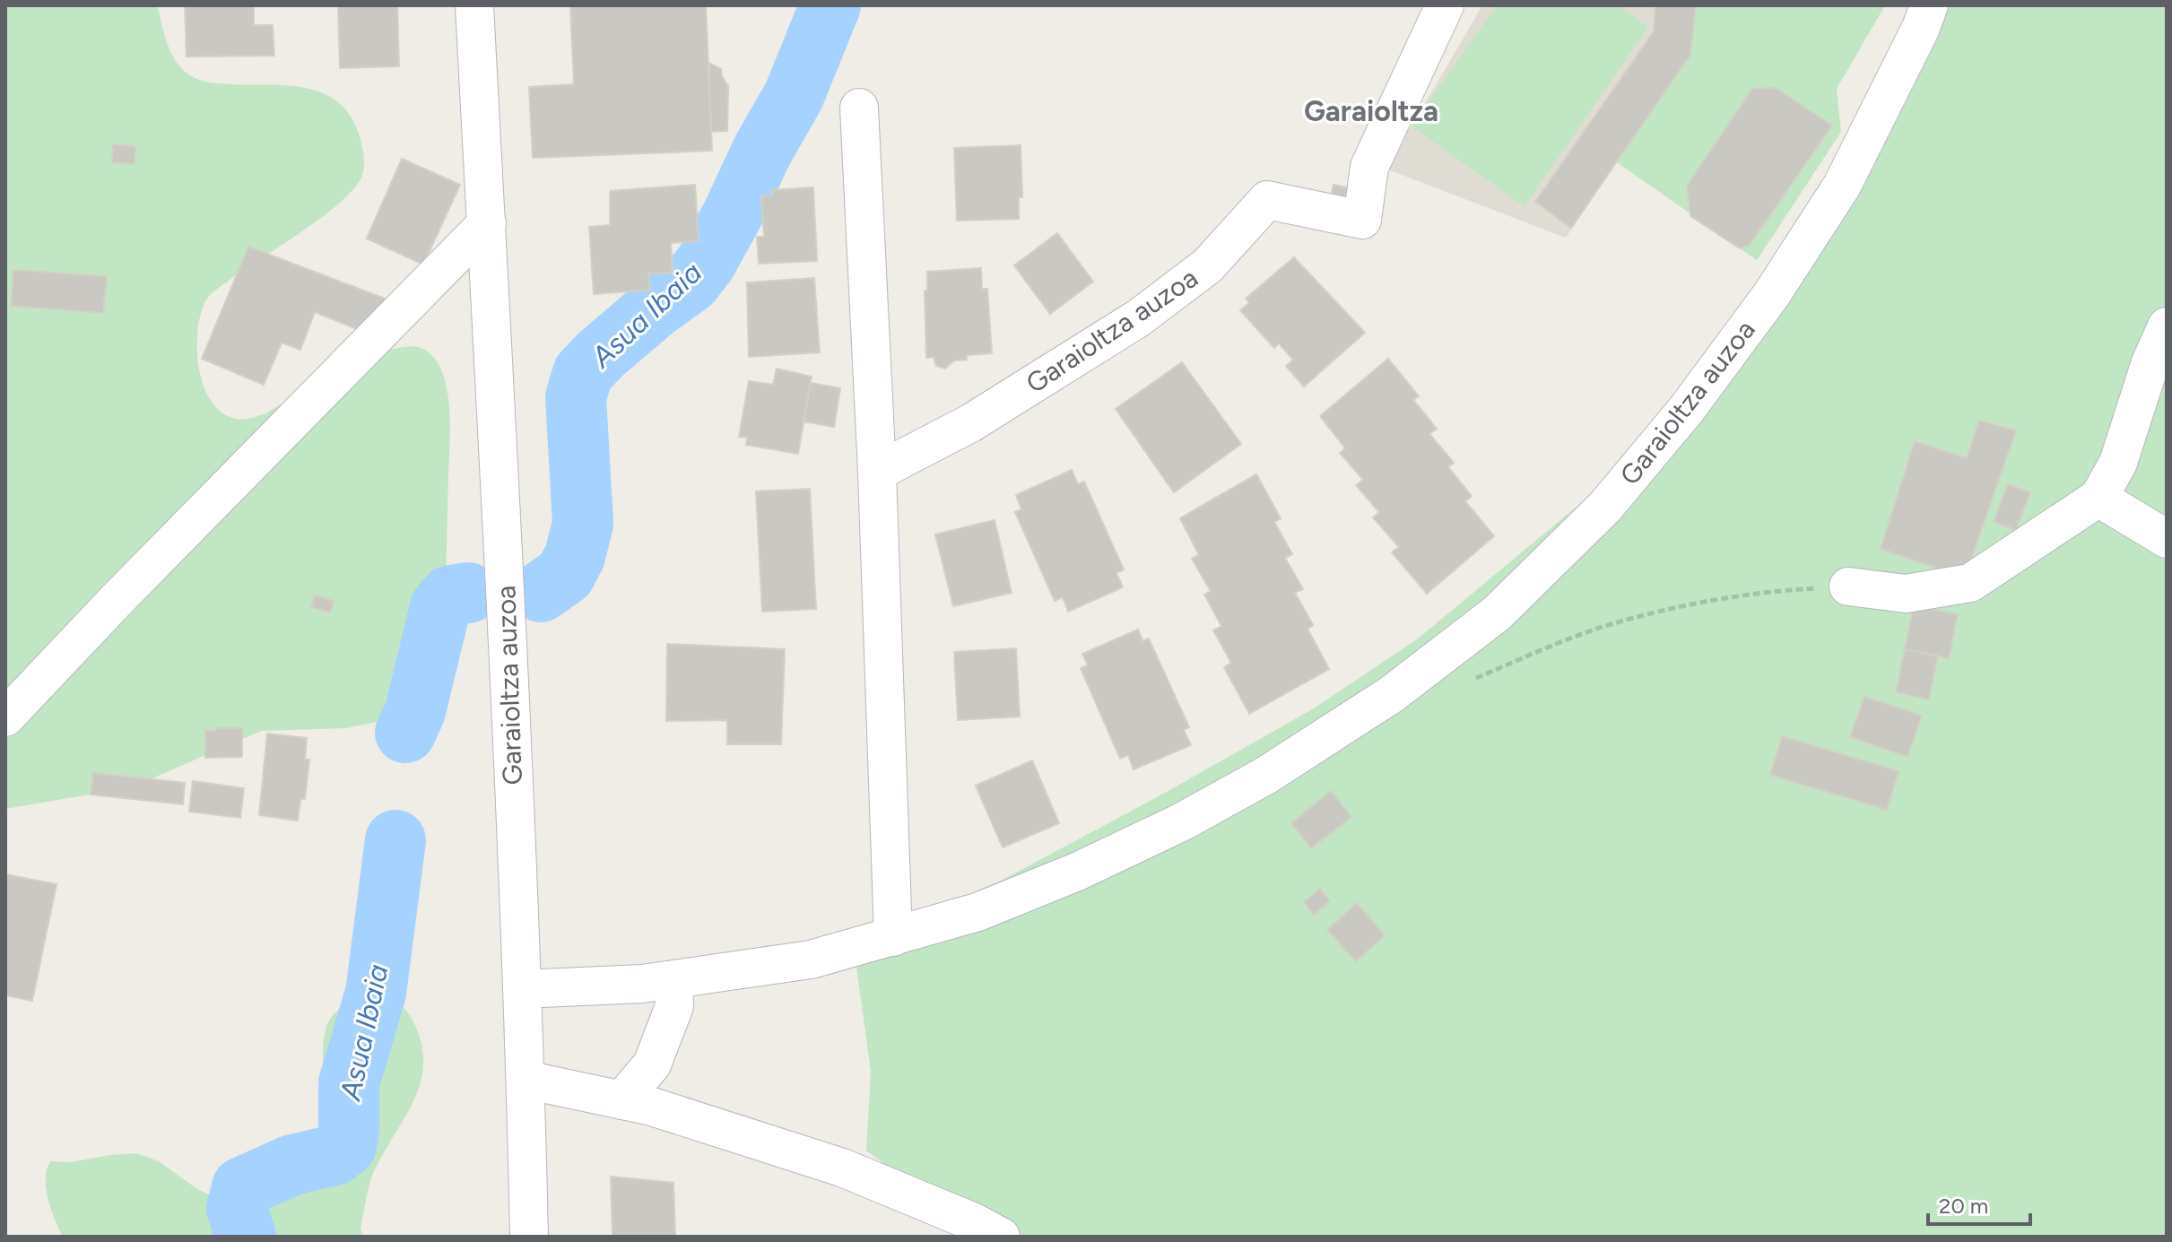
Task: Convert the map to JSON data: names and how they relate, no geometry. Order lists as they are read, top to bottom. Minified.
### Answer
{"streets":{"street":["Garaioltza auzoa"]},"districts":["Garaioltza"],"water":["Asua Ibaia"],"scale_bar":"20 m"}
